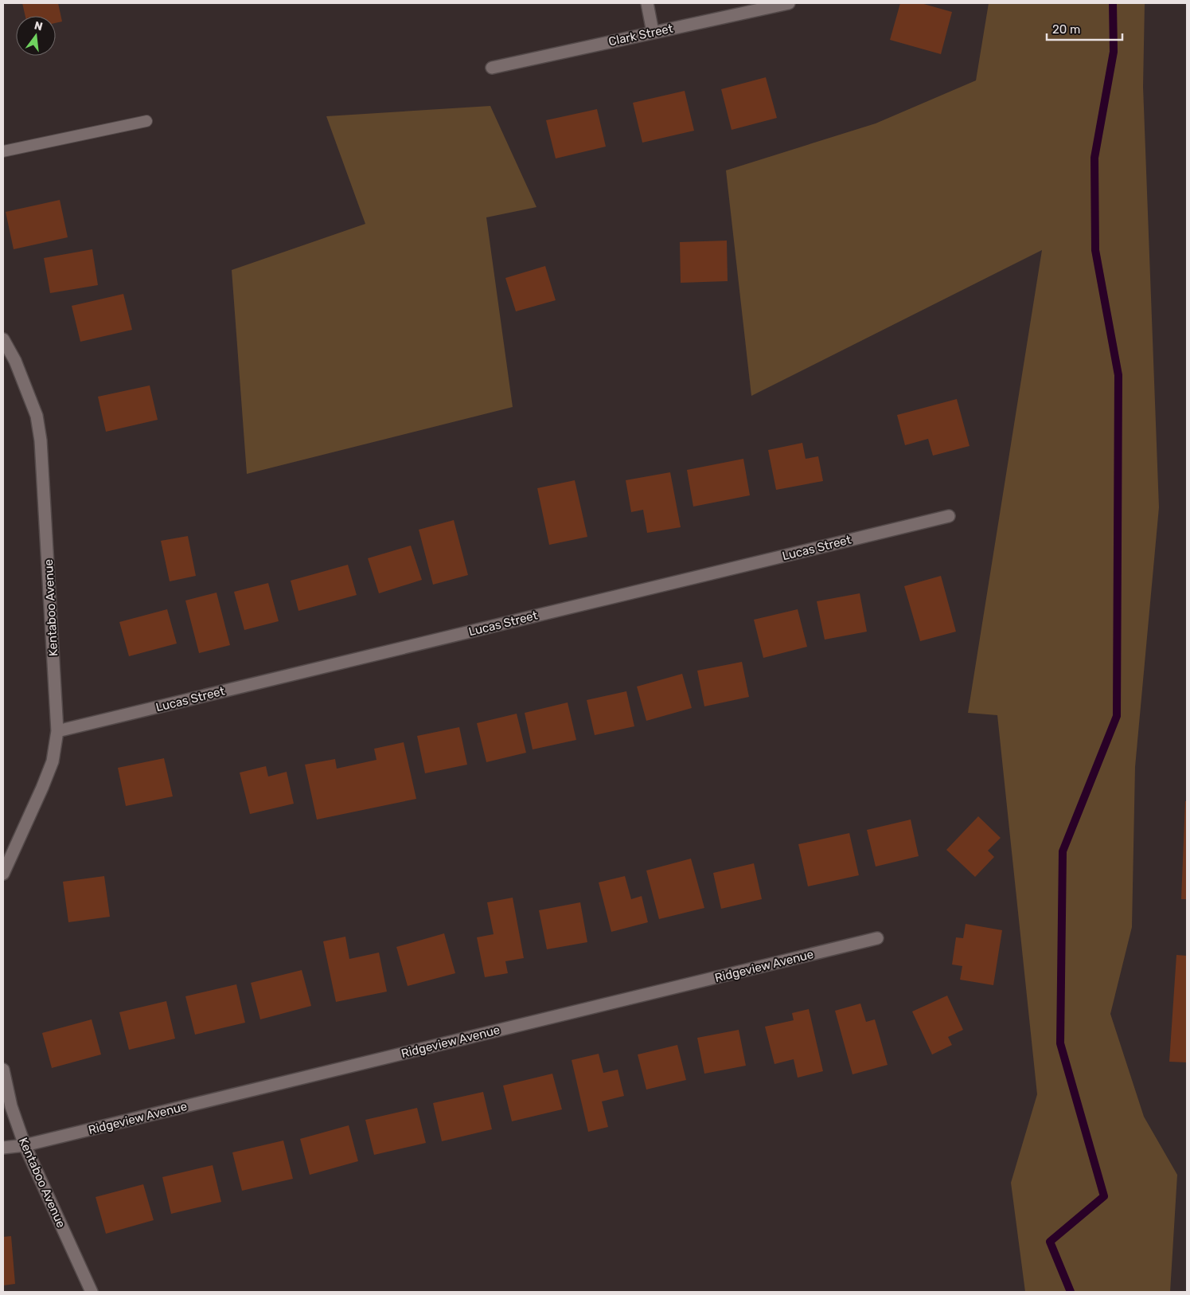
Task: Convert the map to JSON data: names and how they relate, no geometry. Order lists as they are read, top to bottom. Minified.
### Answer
{"streets":{"street":["Clark Street","Lucas Street","Kentaboo Avenue","Ridgeview Avenue"]},"crossings":[["Lucas Street","Kentaboo Avenue"],["Kentaboo Avenue","Ridgeview Avenue"]],"scale_bar":"20 m","north":"top"}
